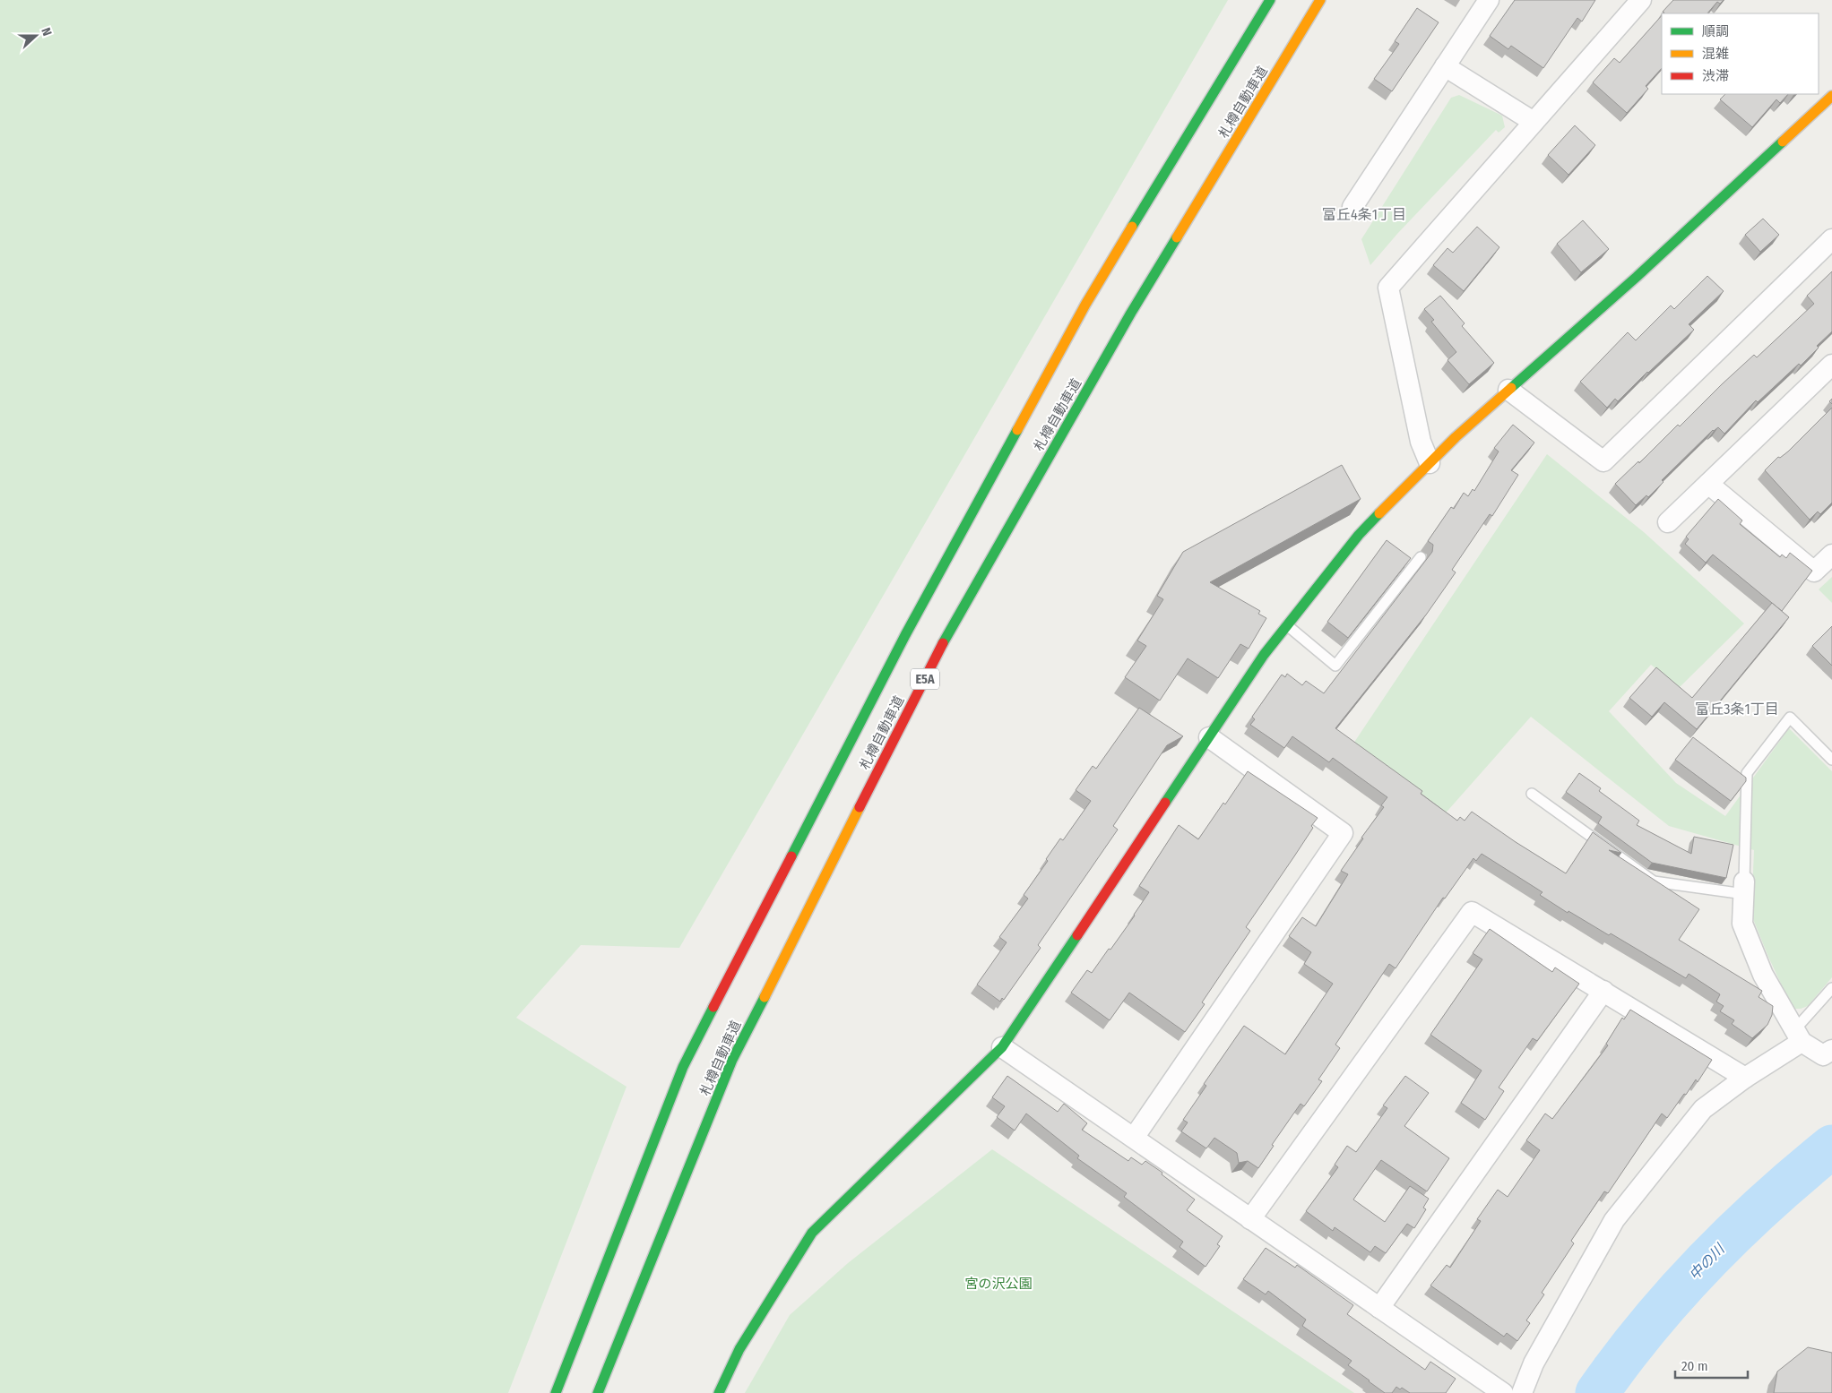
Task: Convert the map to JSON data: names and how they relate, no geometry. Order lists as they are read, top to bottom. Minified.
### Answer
{"streets":{"main road":["札樽自動車道","E5A"]},"districts":["富丘4条1丁目","富丘3条1丁目"],"water":["中の川"],"parks":["宮の沢公園"],"legend":["順調","混雑","渋滞"],"scale_bar":"20 m","north":"right"}
